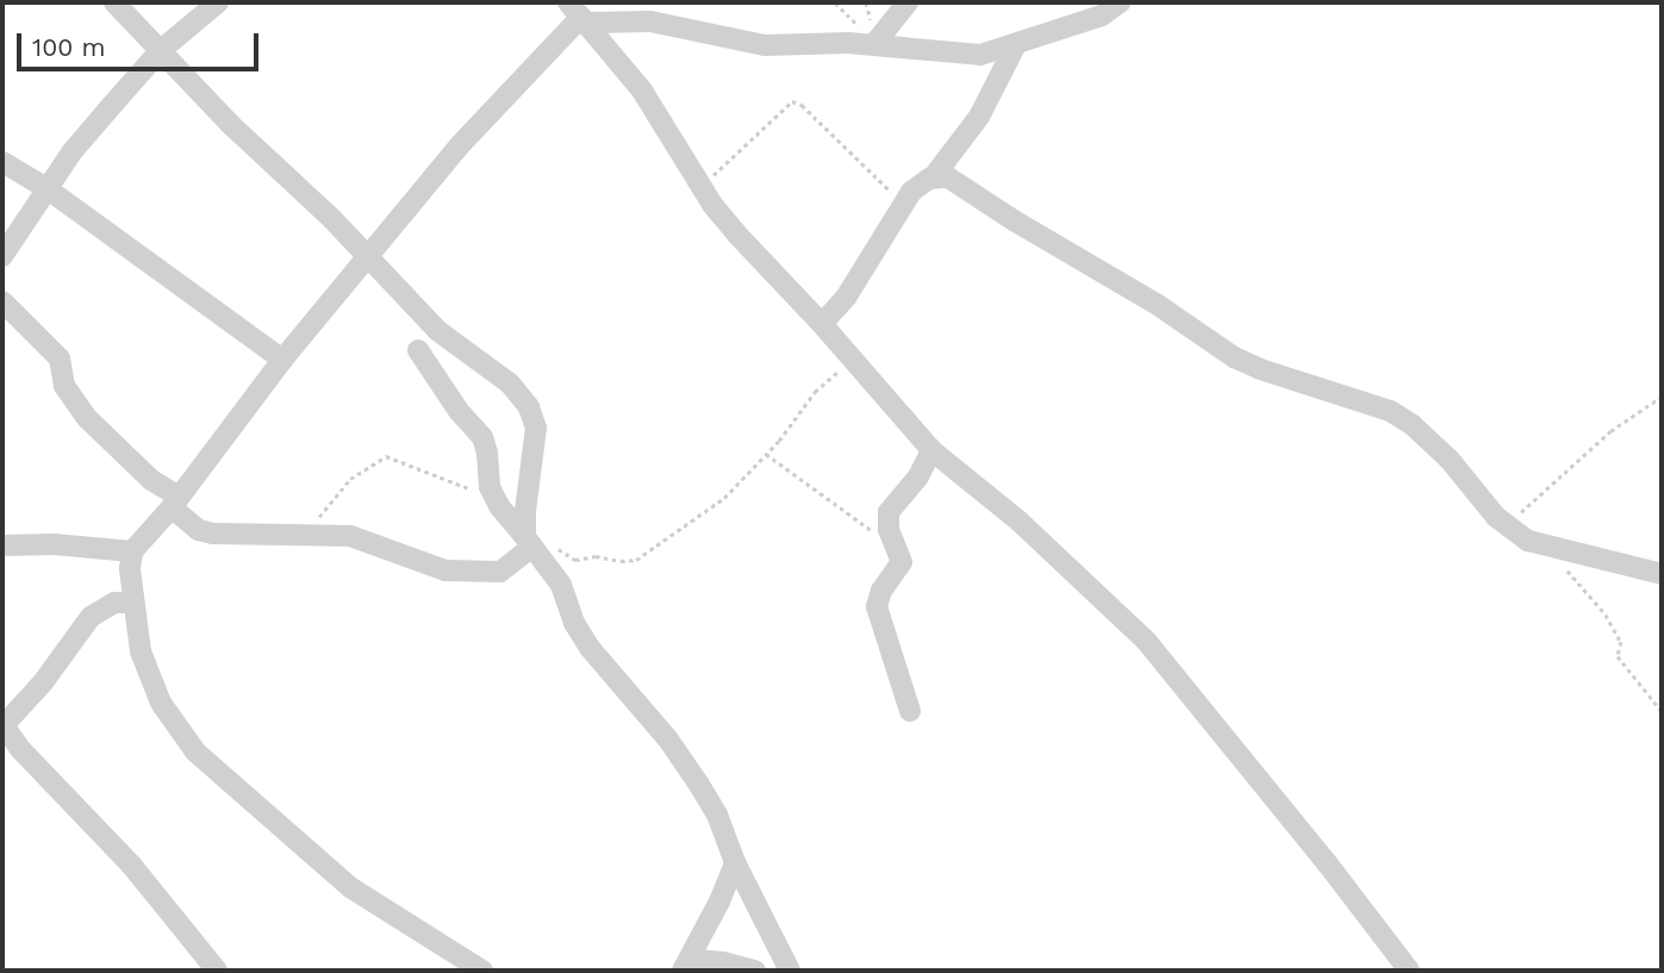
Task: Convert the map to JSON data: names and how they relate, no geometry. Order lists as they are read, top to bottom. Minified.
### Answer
{"scale_bar":"100 m"}
